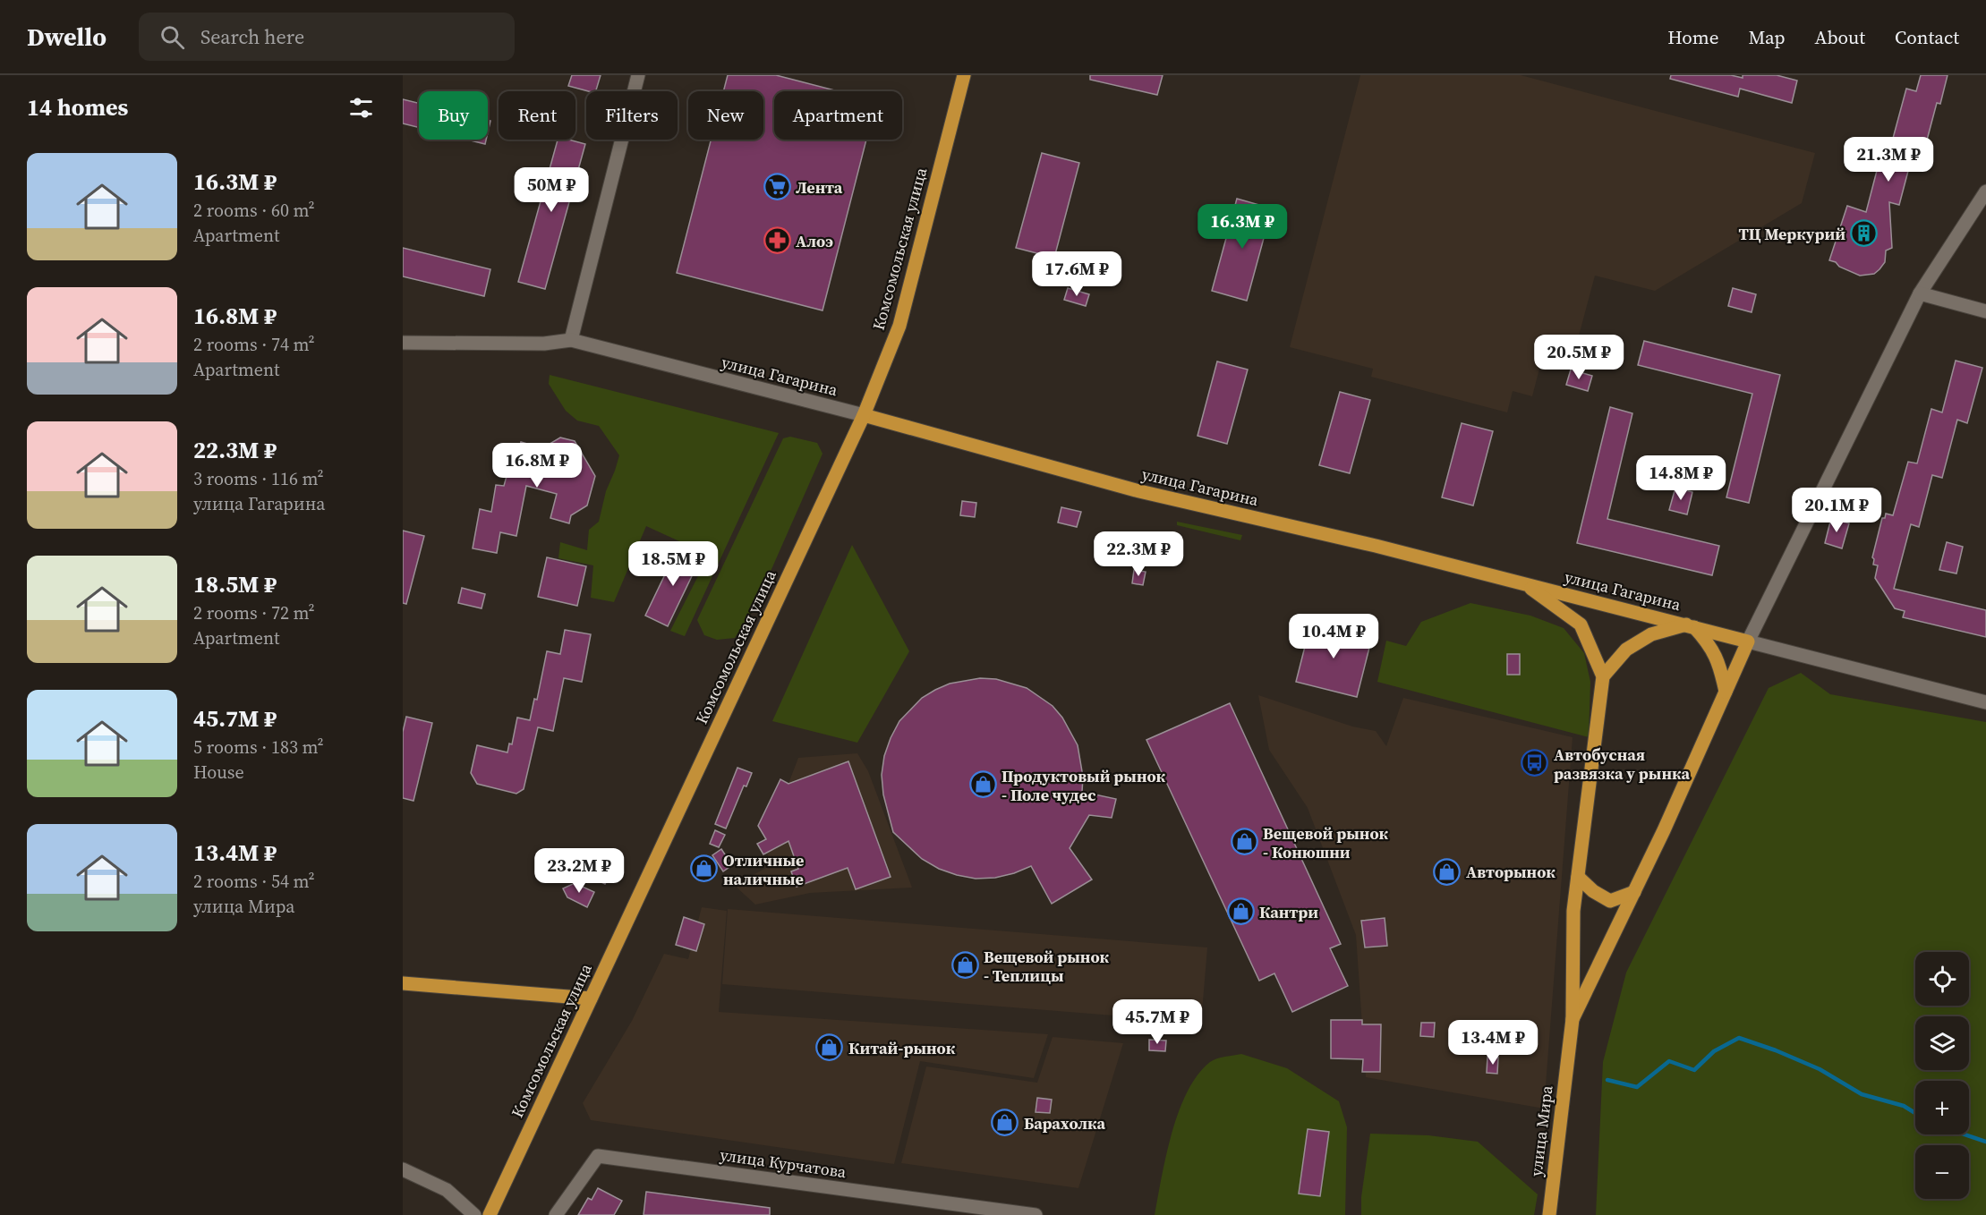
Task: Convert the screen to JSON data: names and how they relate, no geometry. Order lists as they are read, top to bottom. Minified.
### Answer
{"streets":{"main road":["Комсомольская улица","улица Гагарина","улица Мира"],"street":["улица Курчатова"]},"crossings":[["Комсомольская улица","улица Гагарина"]],"places":{"supermarket":["Лента"],"building":["ТЦ Меркурий"],"pharmacy":["Алоэ"],"bus stop":["Автобусная развязка у рынка"],"shop":["Продуктовый рынок - Поле чудес","Вещевой рынок - Конюшни","Отличные наличные","Авторынок","Кантри","Вещевой рынок - Теплицы","Китай-рынок","Барахолка"]},"page":{"header":"Dwello","search":"Search here","nav":["Home","Map","About","Contact"],"heading":"14 homes","chip":["Buy","Rent","Filters","New","Apartment"],"price":["21.3M ₽","50M ₽","16.3M ₽","17.6M ₽","20.5M ₽","16.8M ₽","14.8M ₽","20.1M ₽","22.3M ₽","18.5M ₽","10.4M ₽","23.2M ₽","45.7M ₽","13.4M ₽"],"list":[{"name":"16.3M ₽","note":"2 rooms · 60 m² · Apartment"},{"name":"16.8M ₽","note":"2 rooms · 74 m² · Apartment"},{"name":"22.3M ₽","note":"3 rooms · 116 m² · улица Гагарина"},{"name":"18.5M ₽","note":"2 rooms · 72 m² · Apartment"},{"name":"45.7M ₽","note":"5 rooms · 183 m² · House"},{"name":"13.4M ₽","note":"2 rooms · 54 m² · улица Мира"}],"map_buttons":["+","−"]}}
